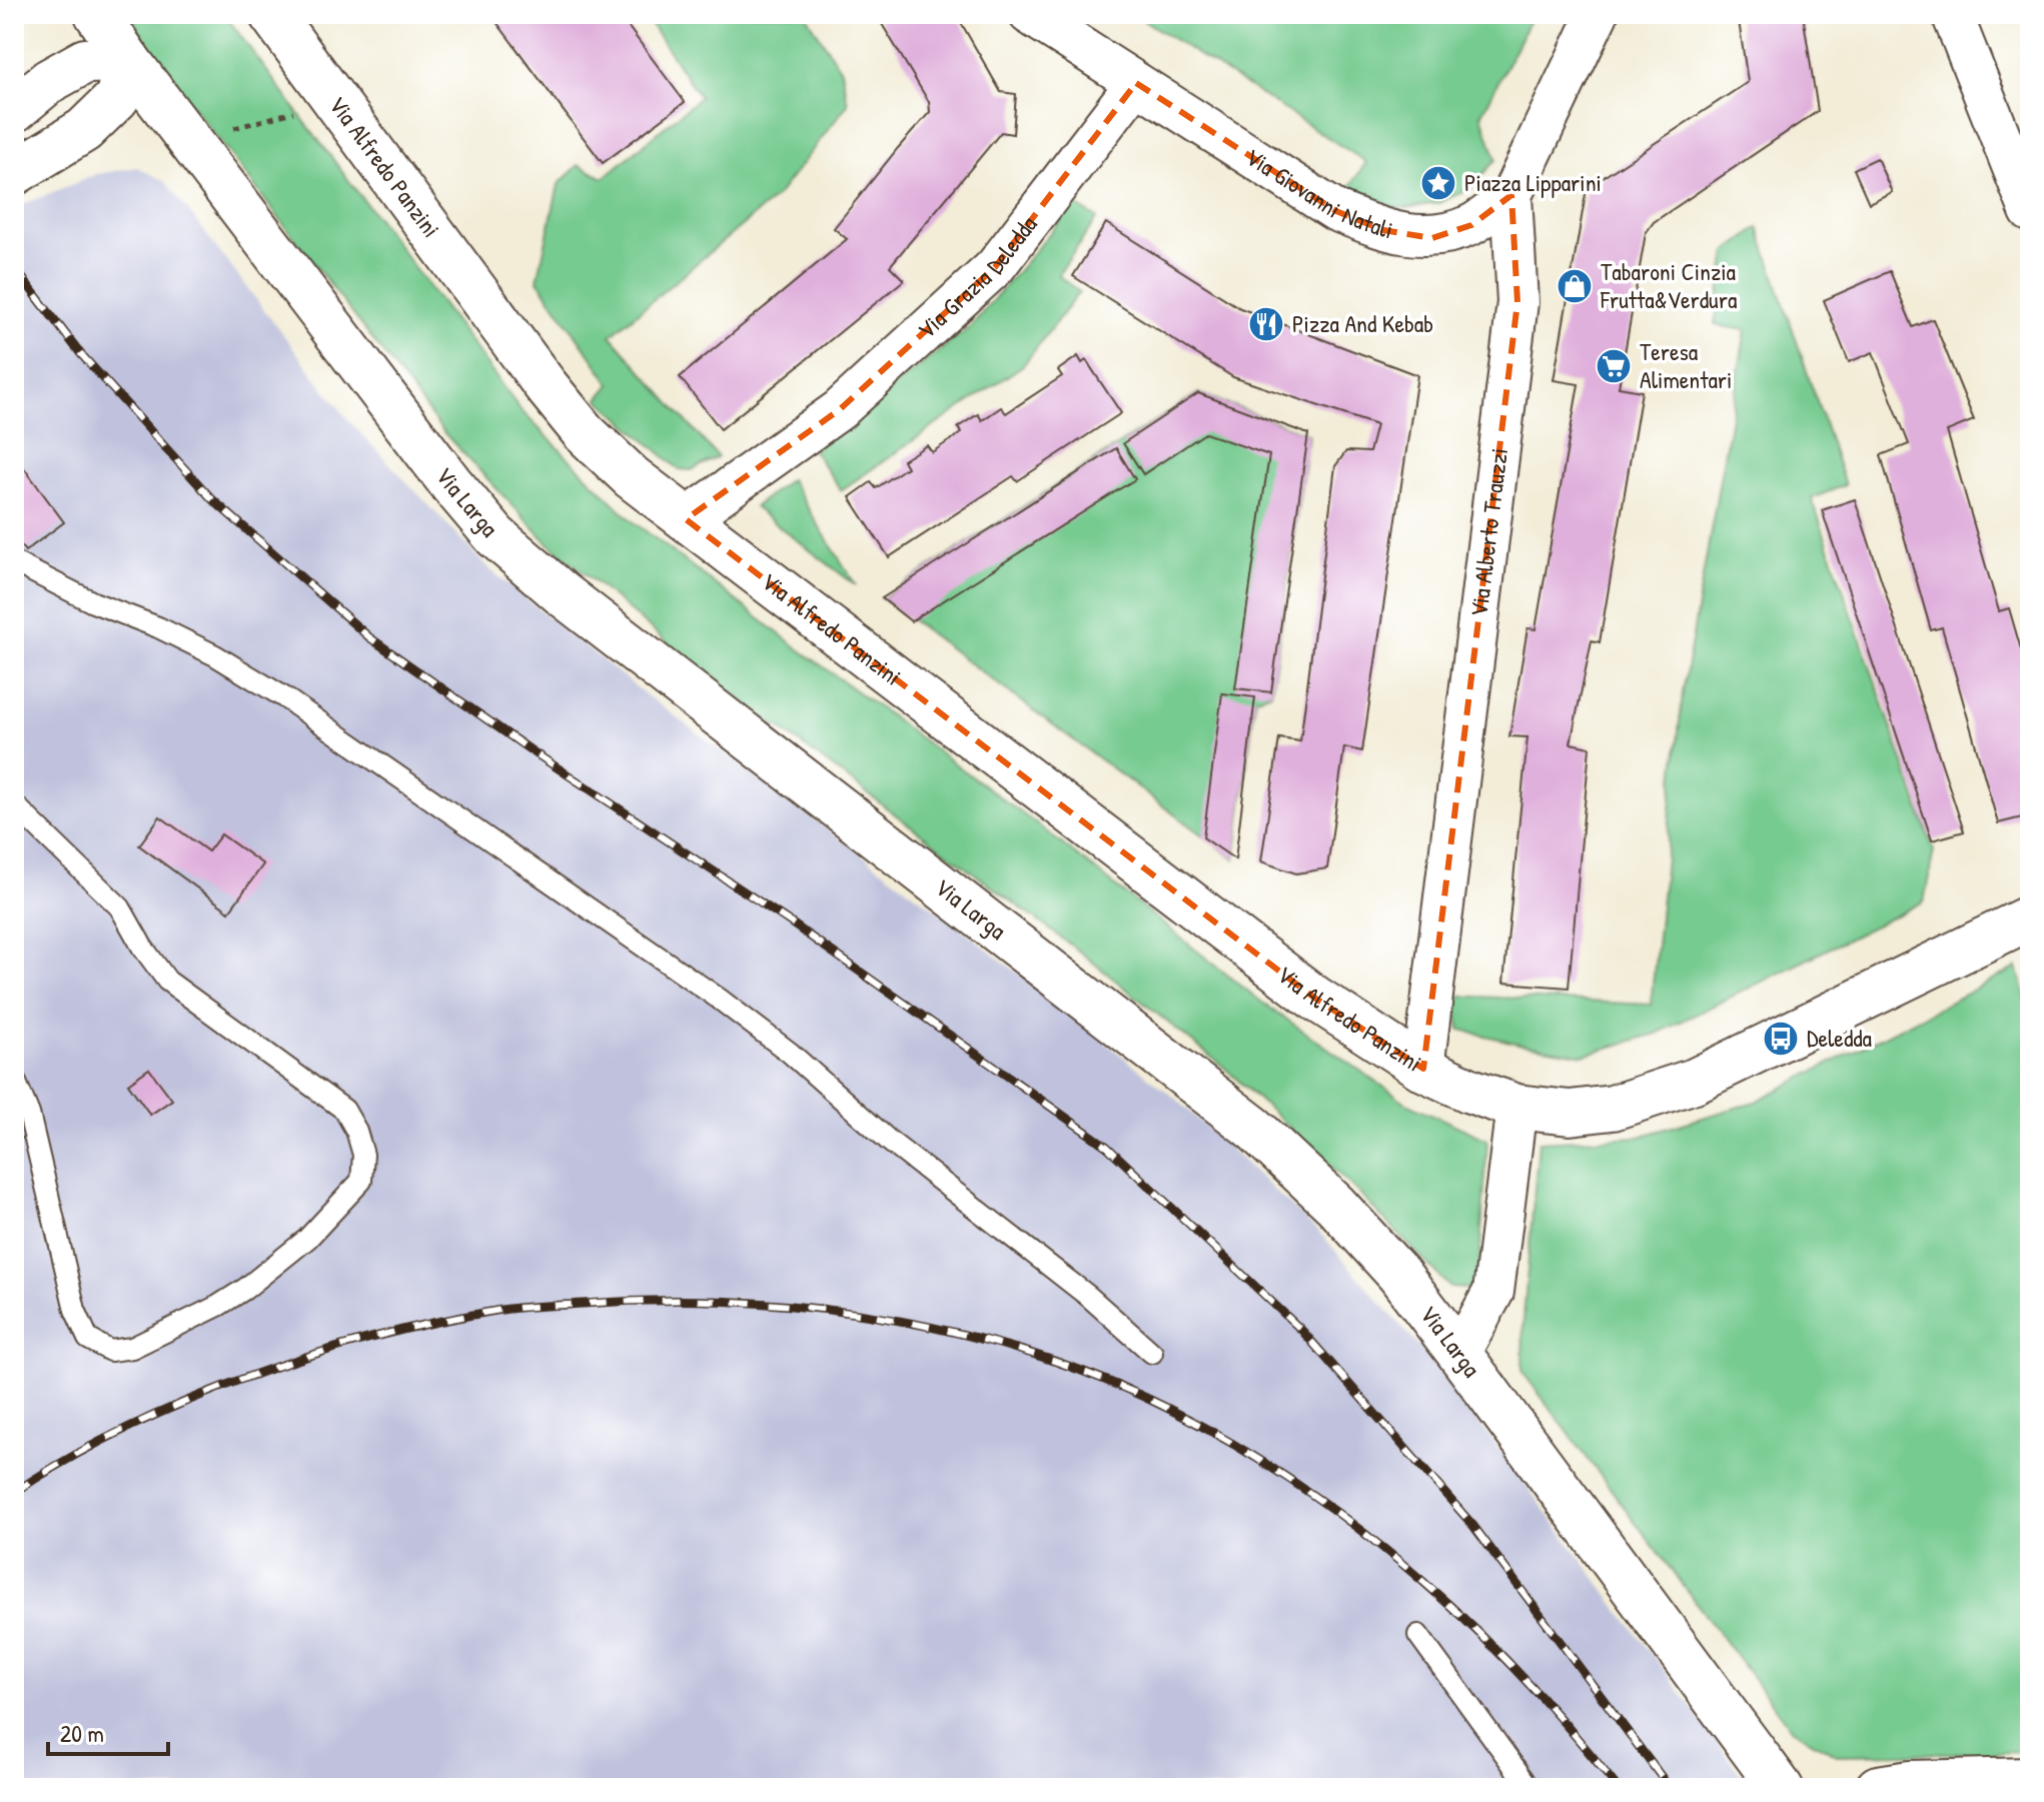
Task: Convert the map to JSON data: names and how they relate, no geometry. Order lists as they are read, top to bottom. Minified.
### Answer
{"streets":{"street":["Via Alfredo Panzini","Via Giovanni Natali","Via Grazia Deledda","Via Larga","Via Alberto Trauzzi"]},"crossings":[["Via Alfredo Panzini","Via Grazia Deledda"],["Via Alfredo Panzini","Via Alberto Trauzzi"],["Via Giovanni Natali","Via Grazia Deledda"],["Via Giovanni Natali","Via Alberto Trauzzi"]],"places":{"place":["Piazza Lipparini"],"shop":["Tabaroni Cinzia Frutta&Verdura"],"restaurant":["Pizza And Kebab"],"supermarket":["Teresa Alimentari"],"bus stop":["Deledda"]},"scale_bar":"20 m"}
